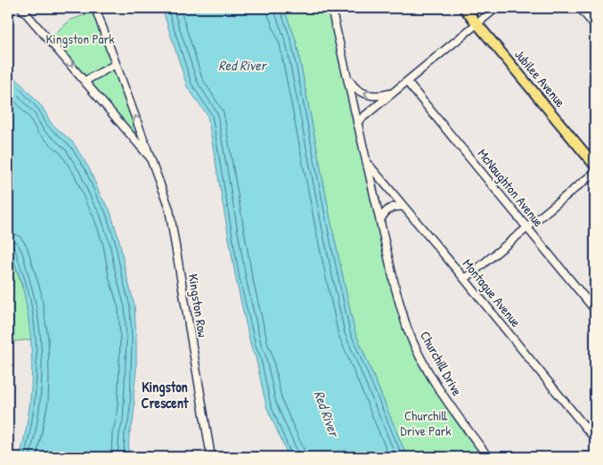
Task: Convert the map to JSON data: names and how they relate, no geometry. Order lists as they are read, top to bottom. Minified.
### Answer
{"streets":{"main road":["Jubilee Avenue"],"street":["McNaughton Avenue","Montague Avenue","Kingston Row","Churchill Drive"]},"crossings":[["Montague Avenue","Churchill Drive"]],"districts":["Kingston Crescent"],"water":["Red River"],"parks":["Kingston Park","Churchill Drive Park"]}
